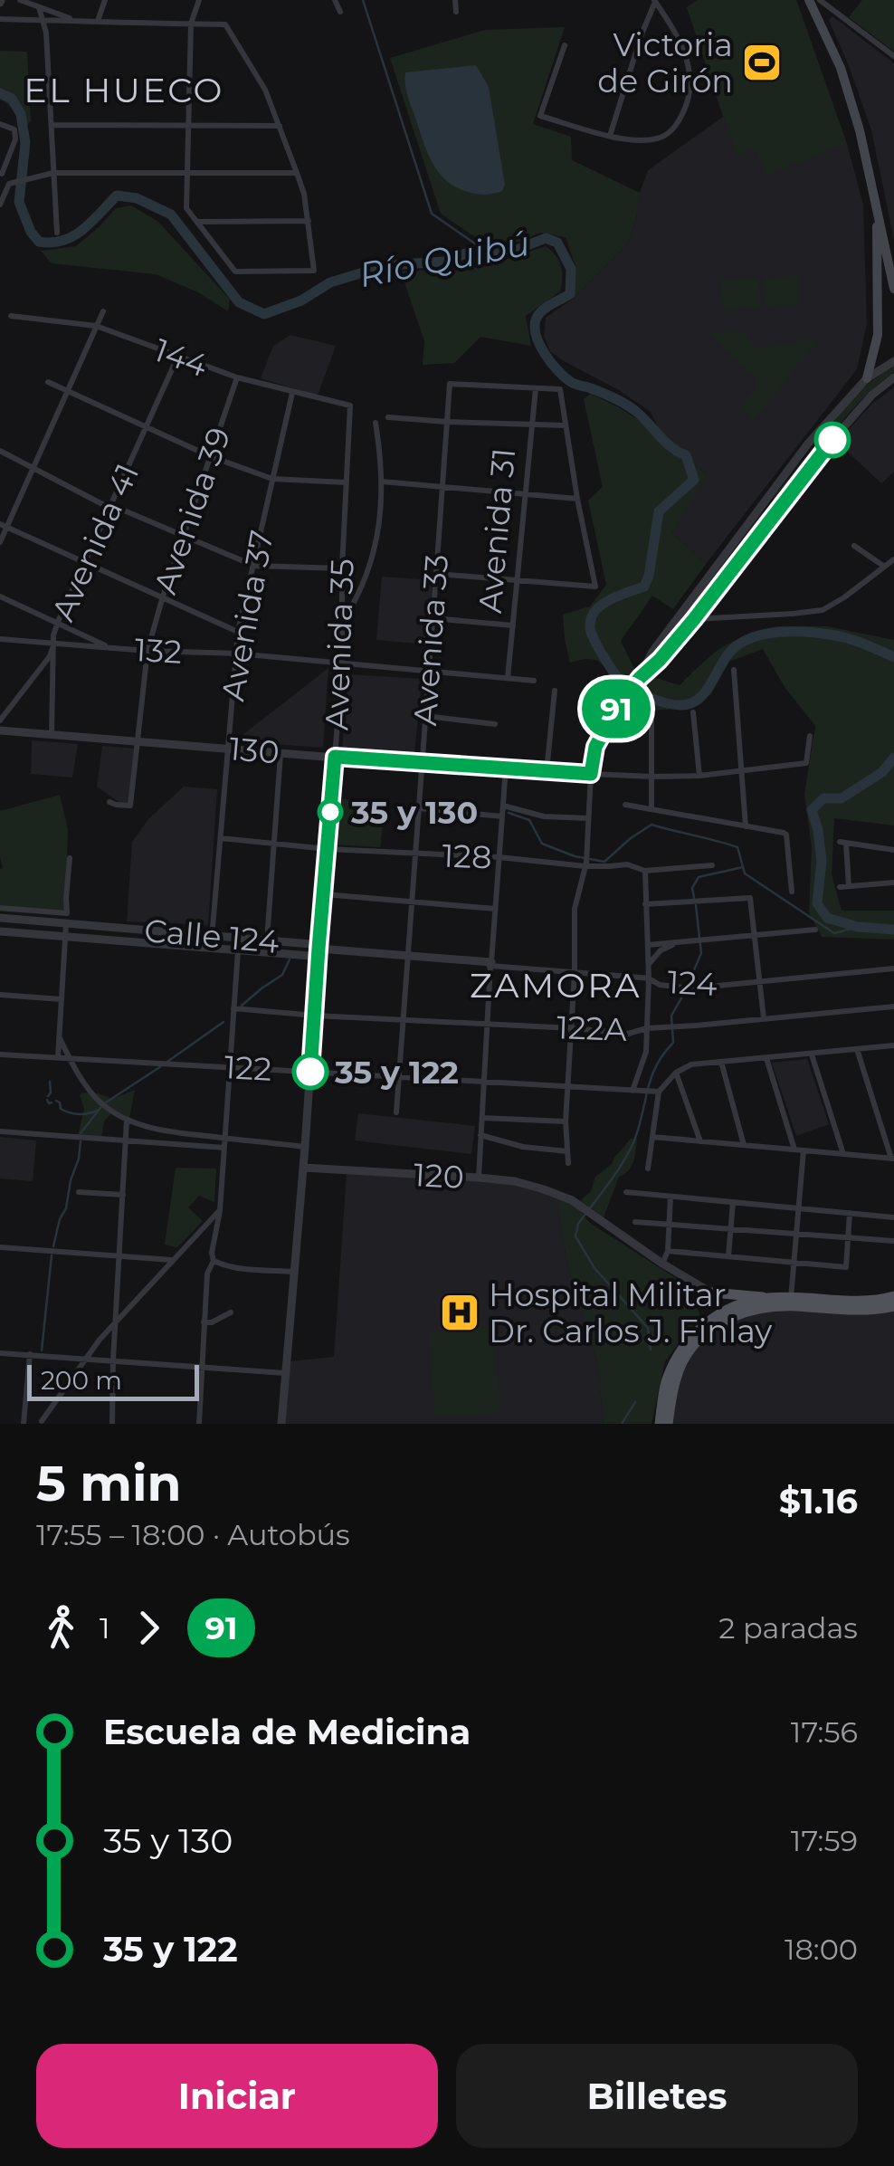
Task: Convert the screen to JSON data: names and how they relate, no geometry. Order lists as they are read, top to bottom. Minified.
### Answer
{"streets":{"street":["144","Avenida 39","Avenida 31","Avenida 41","Avenida 37","Avenida 33","Avenida 35","132","130","128","Calle 124","124","122A","122","120"]},"crossings":[["144","Avenida 39"],["144","Avenida 41"],["144","Avenida 37"],["144","Avenida 35"],["Avenida 39","132"],["Avenida 39","130"],["Avenida 31","Avenida 33"],["Avenida 31","132"],["Avenida 41","132"],["Avenida 41","130"],["Avenida 37","132"],["Avenida 37","130"],["Avenida 37","128"],["Avenida 37","Calle 124"],["Avenida 33","132"],["Avenida 33","130"],["Avenida 33","128"],["Avenida 33","124"],["Avenida 33","122A"],["Avenida 33","122"],["Avenida 35","132"],["Avenida 35","130"],["Avenida 35","128"],["Avenida 35","Calle 124"],["Avenida 35","124"],["Avenida 35","122A"],["Avenida 35","122"],["Avenida 35","120"],["Calle 124","124"]],"districts":["EL HUECO","ZAMORA"],"water":["Río Quibú"],"places":{"sports":["Victoria de Girón"],"other":["35 y 130","35 y 122"],"hospital":["Hospital Militar Dr. Carlos J. Finlay"]},"lines":["bus line 91"],"scale_bar":"200 m","page":{"on_map":"91","scale":"200 m","heading":["5 min","17:55 – 18:00 · Autobús","$1.16"],"legs":["1","91","2 paradas"],"list":[{"name":"Escuela de Medicina","value":"17:56"},{"name":"35 y 130","value":"17:59"},{"name":"35 y 122","value":"18:00"}],"buttons":["Iniciar","Billetes"]}}
